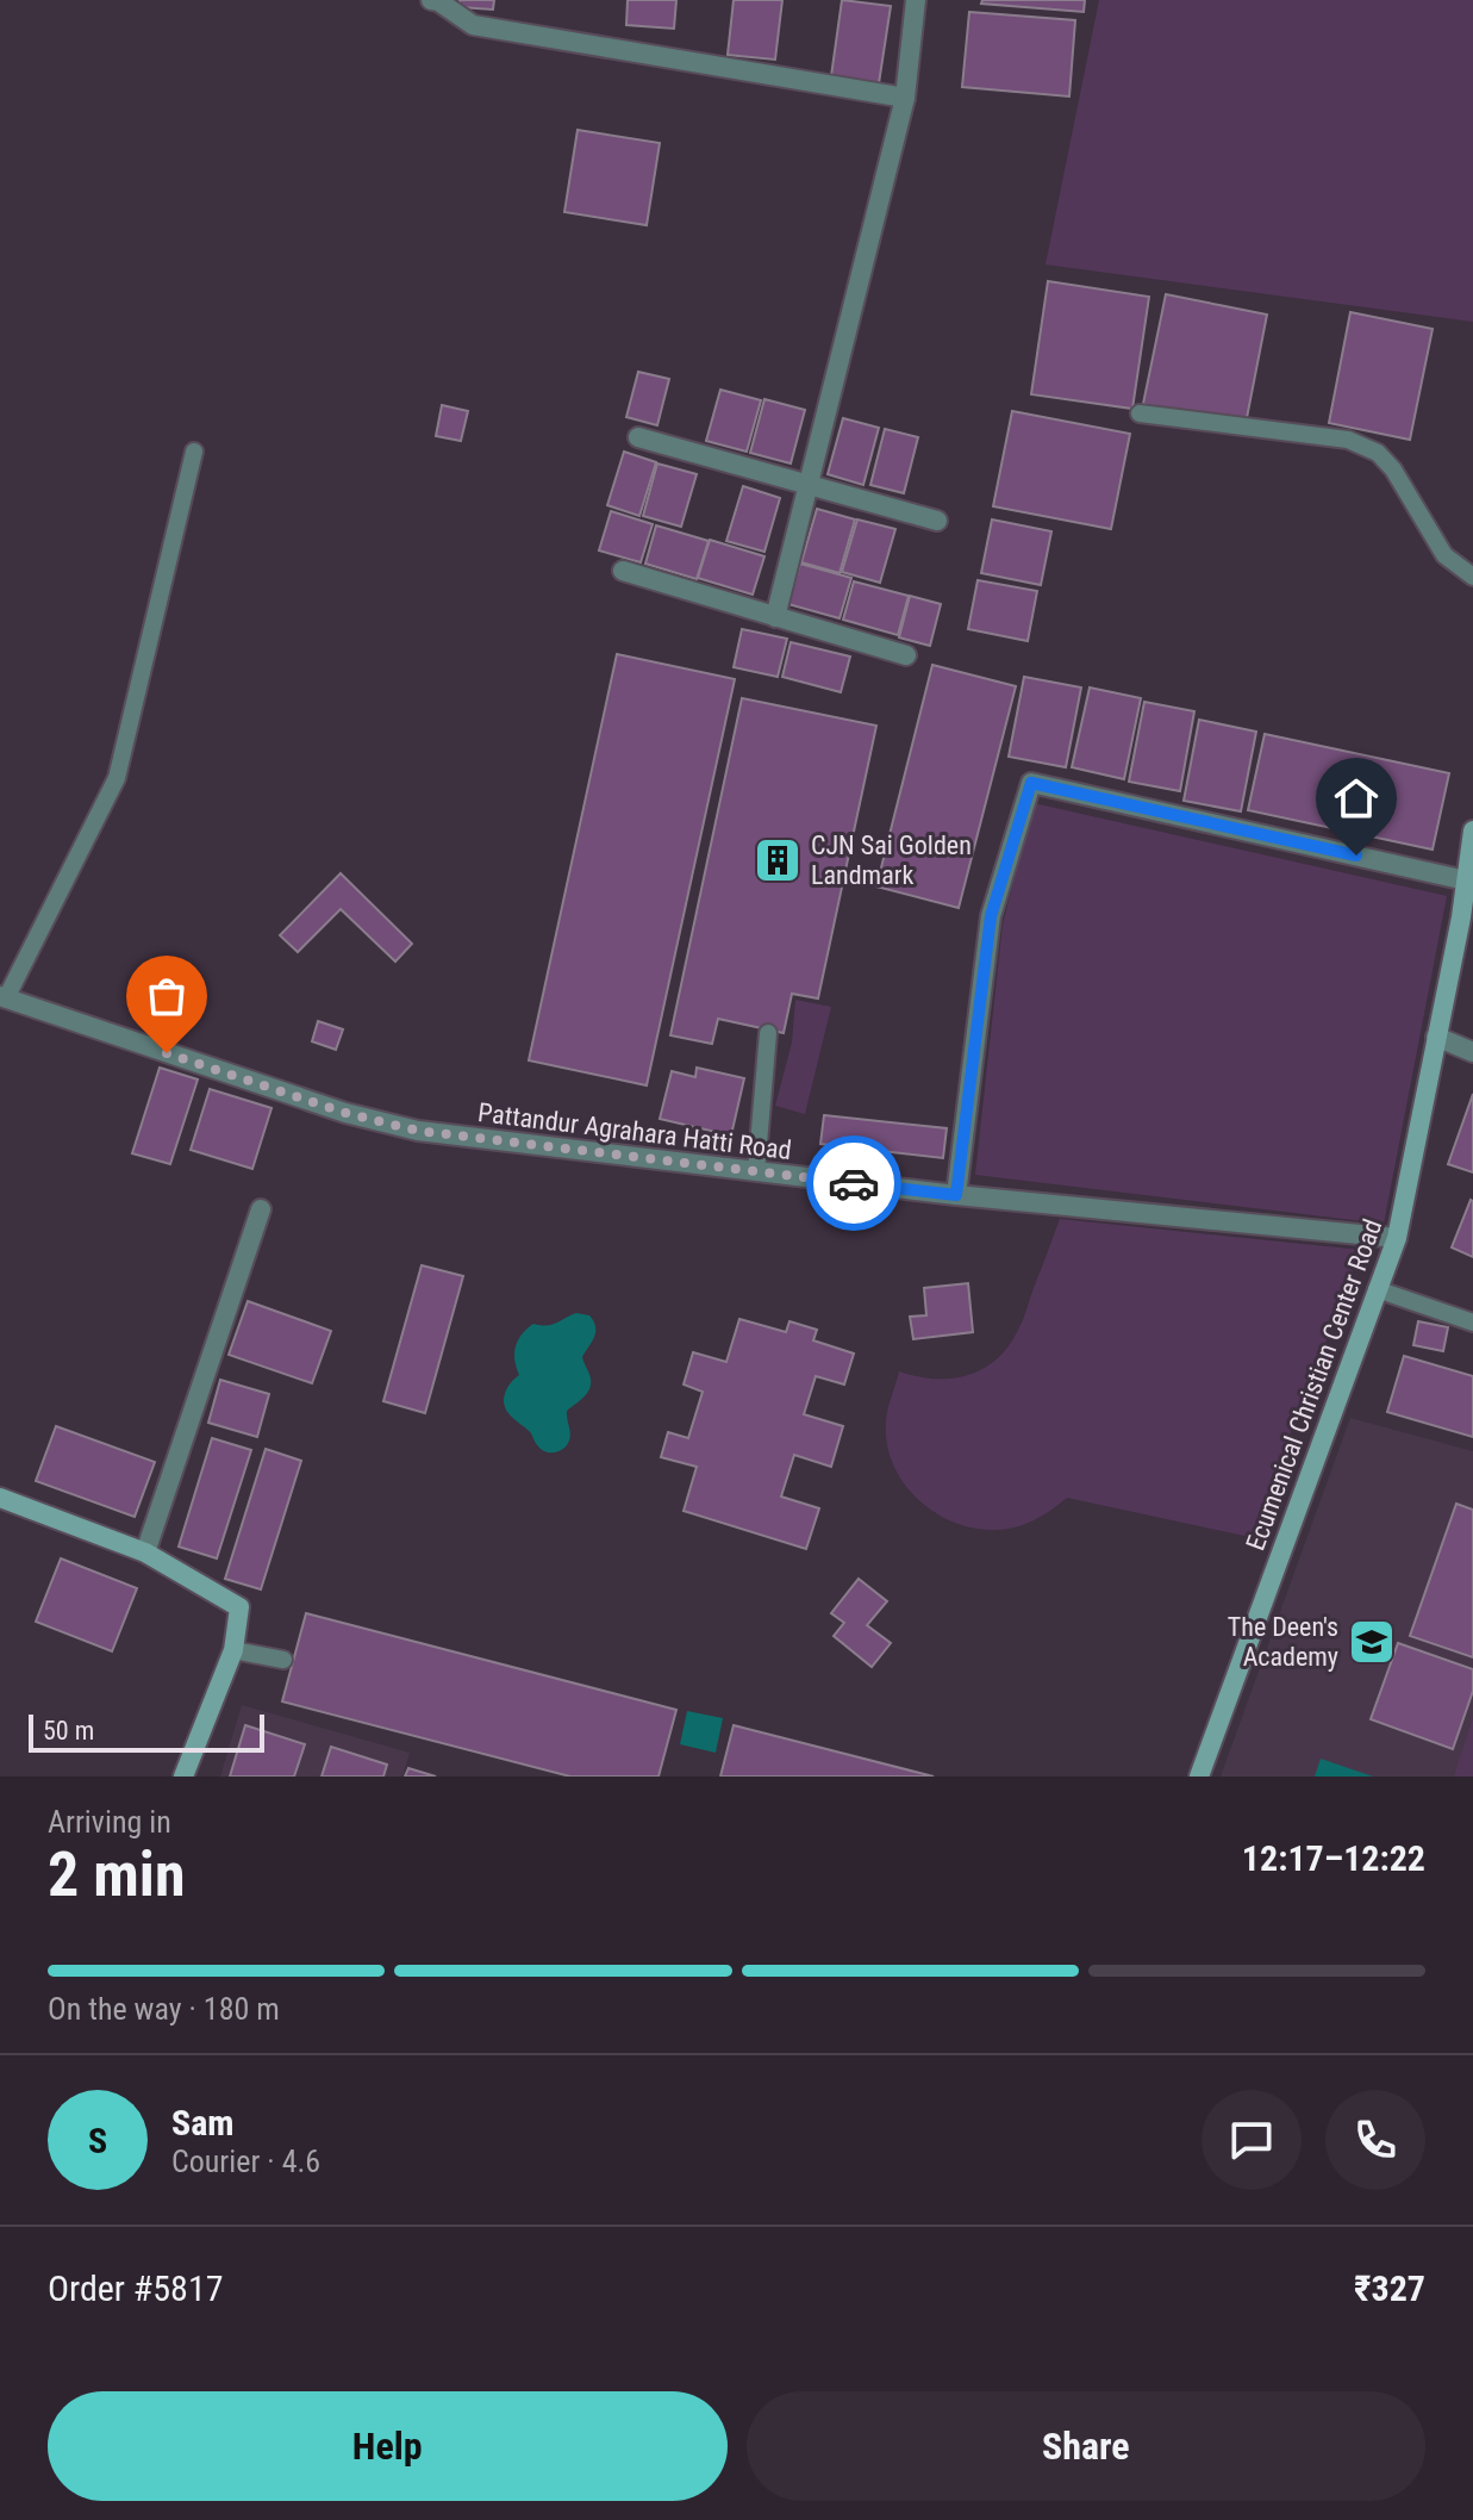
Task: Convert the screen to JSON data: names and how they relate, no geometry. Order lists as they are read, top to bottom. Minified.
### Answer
{"streets":{"street":["Pattandur Agrahara Hatti Road","Ecumenical Christian Center Road"]},"crossings":[["Pattandur Agrahara Hatti Road","Ecumenical Christian Center Road"]],"places":{"building":["CJN Sai Golden Landmark"],"school or university":["The Deen's Academy"]},"scale_bar":"50 m","page":{"scale":"50 m","heading":["2 min","Arriving in","12:17–12:22"],"panel":["Sam","Courier · 4.6","Order #5817","₹327"],"bar":"On the way · 180 m","round":"S","buttons":["Help","Share"]}}
